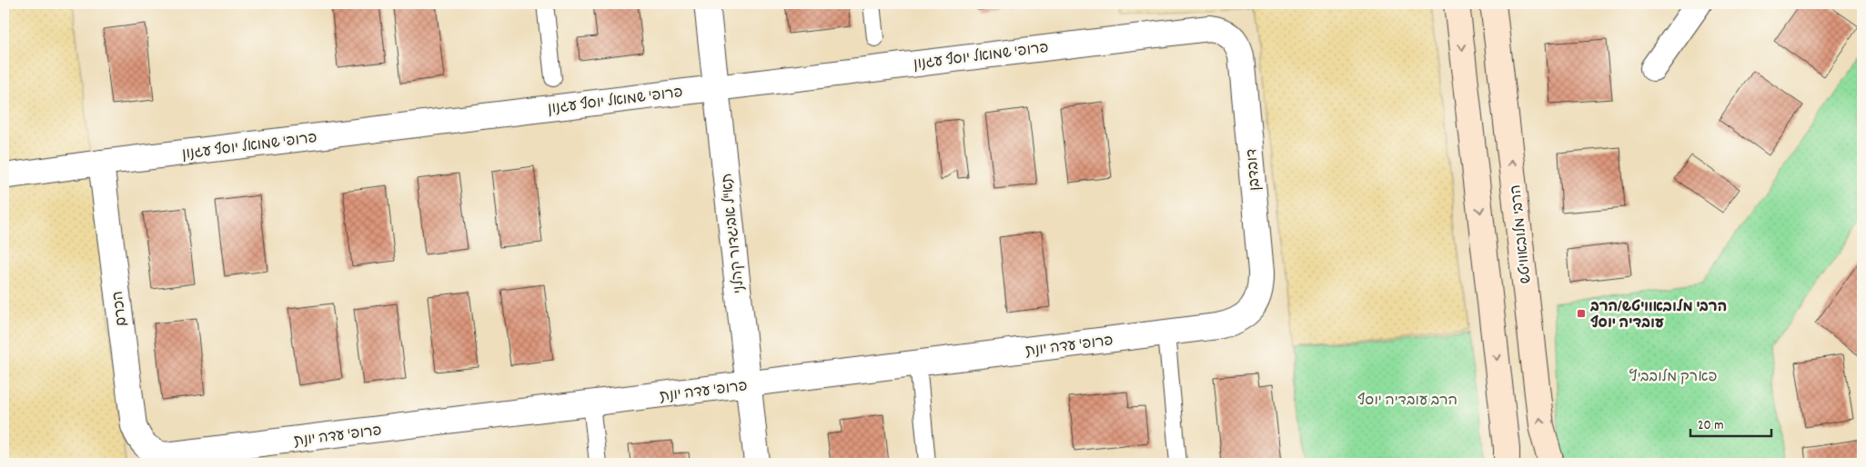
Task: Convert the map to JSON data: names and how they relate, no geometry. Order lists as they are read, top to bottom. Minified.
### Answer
{"streets":{"main road":["הרבי מלובאוויטש"],"street":["פרופ' שמואל יוסף עגנון","דובדבן","תא\"ל אביגדור קהלני","הכרם","פרופ' עדה יונת"]},"crossings":[["פרופ' שמואל יוסף עגנון","דובדבן"],["פרופ' שמואל יוסף עגנון","תא\"ל אביגדור קהלני"],["פרופ' שמואל יוסף עגנון","הכרם"],["דובדבן","פרופ' עדה יונת"],["תא\"ל אביגדור קהלני","פרופ' עדה יונת"],["הכרם","פרופ' עדה יונת"]],"parks":["פארק מלובביץ","הרב עובדיה יוסף"],"places":{"transit":["הרבי מלובאוויטש/הרב עובדיה יוסף"]},"scale_bar":"20 m"}
